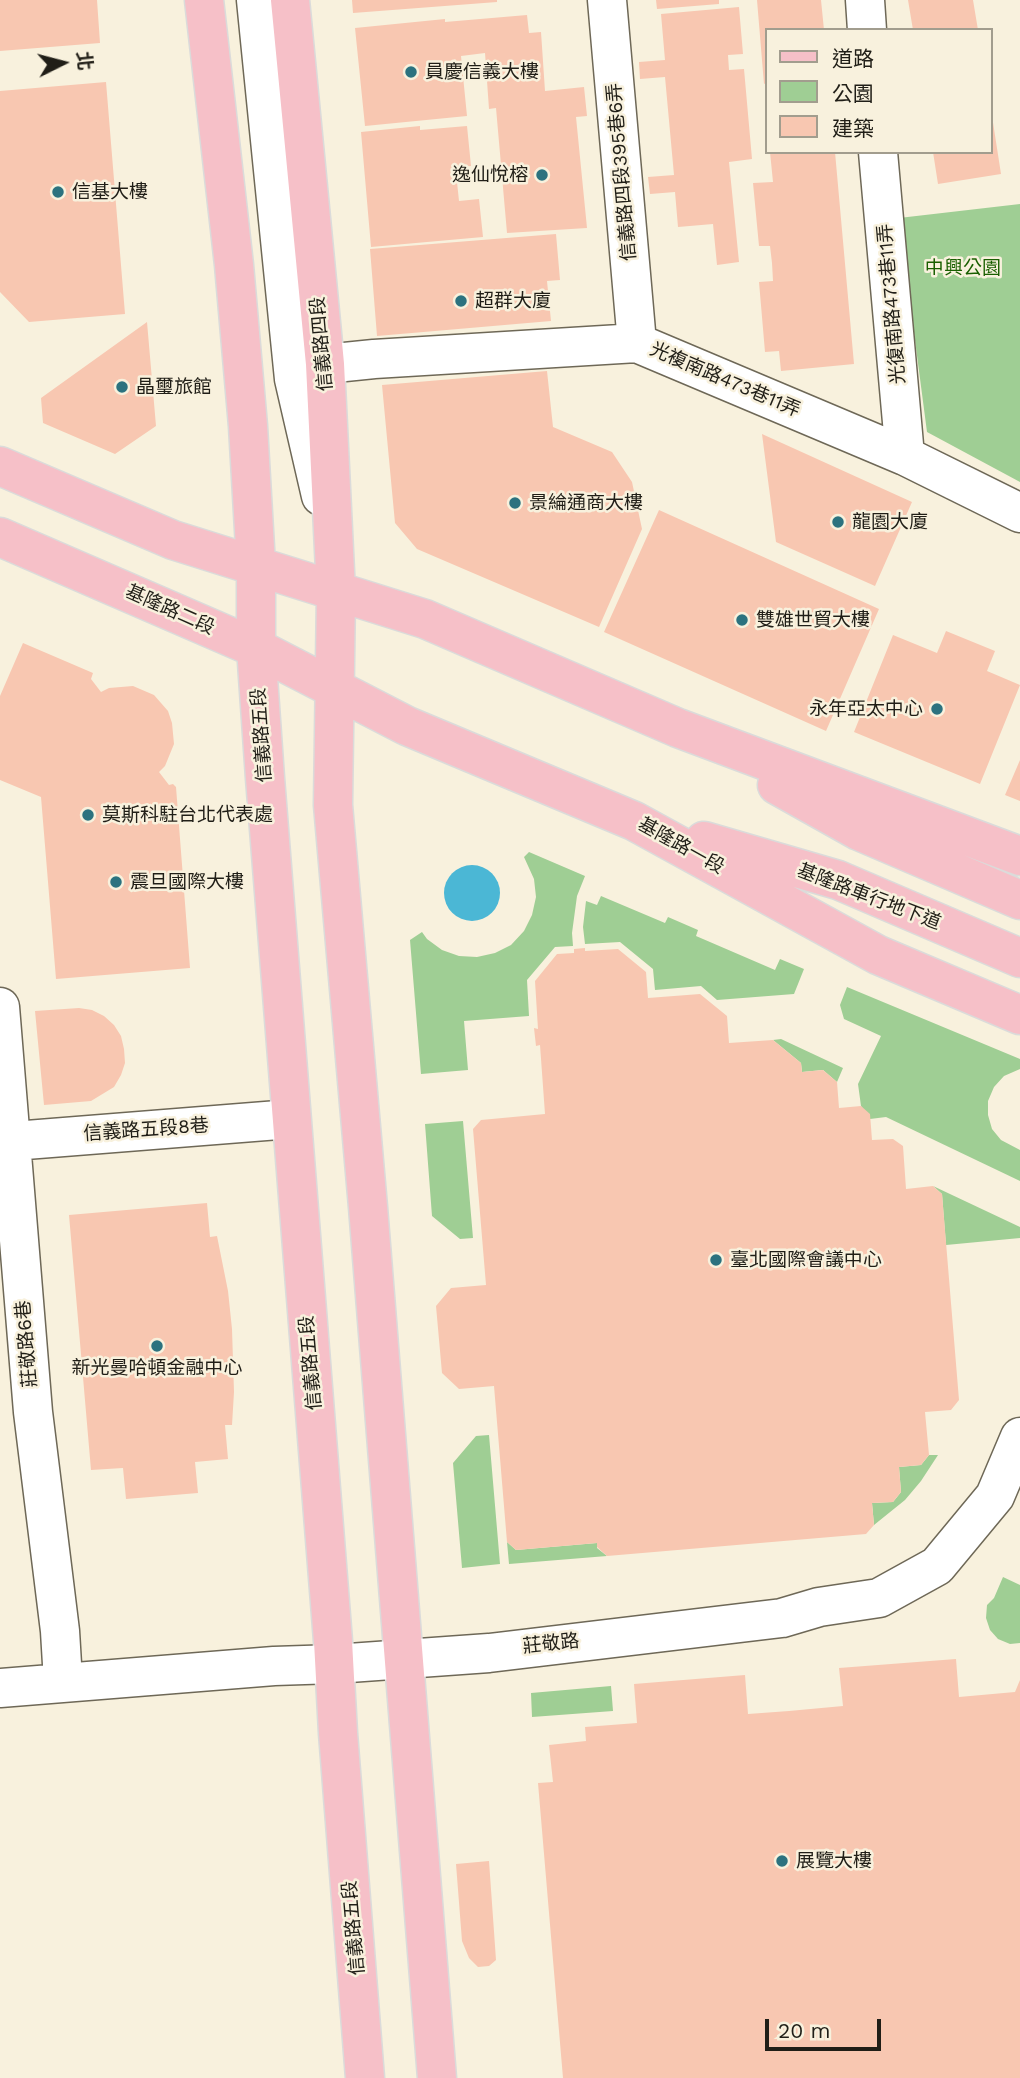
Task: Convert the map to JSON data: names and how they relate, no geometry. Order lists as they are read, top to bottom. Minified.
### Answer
{"streets":{"main road":["信義路四段","基隆路二段","信義路五段","基隆路一段","基隆路車行地下道"],"street":["信義路四段395巷6弄","光復南路473巷11弄","光複南路473巷11弄","信義路五段8巷","莊敬路6巷","莊敬路"]},"crossings":[["信義路四段395巷6弄","光複南路473巷11弄"],["光復南路473巷11弄","光複南路473巷11弄"],["信義路四段","光複南路473巷11弄"],["信義路四段","基隆路二段"],["信義路四段","基隆路一段"],["基隆路二段","信義路五段"],["基隆路二段","基隆路一段"],["信義路五段","信義路五段8巷"],["信義路五段","莊敬路"],["基隆路一段","基隆路車行地下道"],["信義路五段8巷","莊敬路6巷"],["莊敬路6巷","莊敬路"]],"parks":["中興公園"],"places":["員慶信義大樓","逸仙悅榕","信基大樓","超群大廈","晶璽旅館","景綸通商大樓","龍園大廈","雙雄世貿大樓","永年亞太中心","莫斯科駐台北代表處","震旦國際大樓","臺北國際會議中心","新光曼哈頓金融中心","展覽大樓"],"legend":["道路","公園","建築"],"scale_bar":"20 m","north":"right"}
